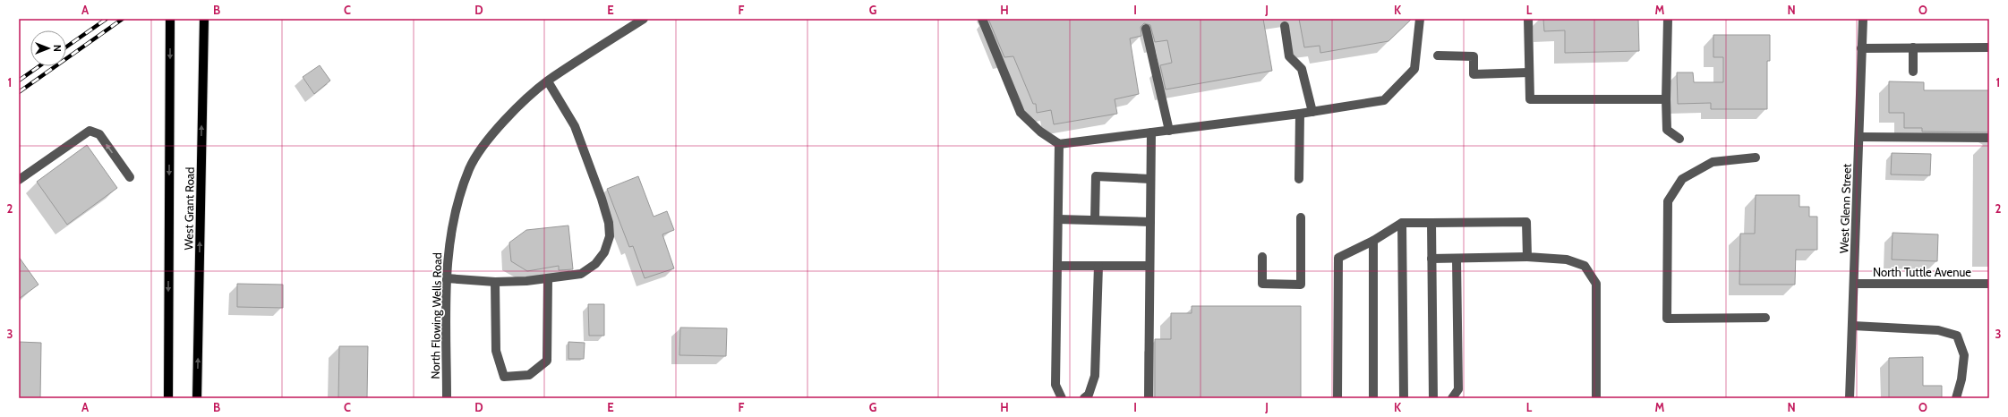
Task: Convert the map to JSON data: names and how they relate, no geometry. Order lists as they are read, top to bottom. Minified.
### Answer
{"streets":{"main road":["West Grant Road"],"street":["West Glenn Street","North Tuttle Avenue","North Flowing Wells Road"]},"crossings":[["West Glenn Street","North Tuttle Avenue"]],"north":"right","grid":{"columns":["A","B","C","D","E","F","G","H","I","J","K","L","M","N","O"],"rows":["1","2","3"]}}
